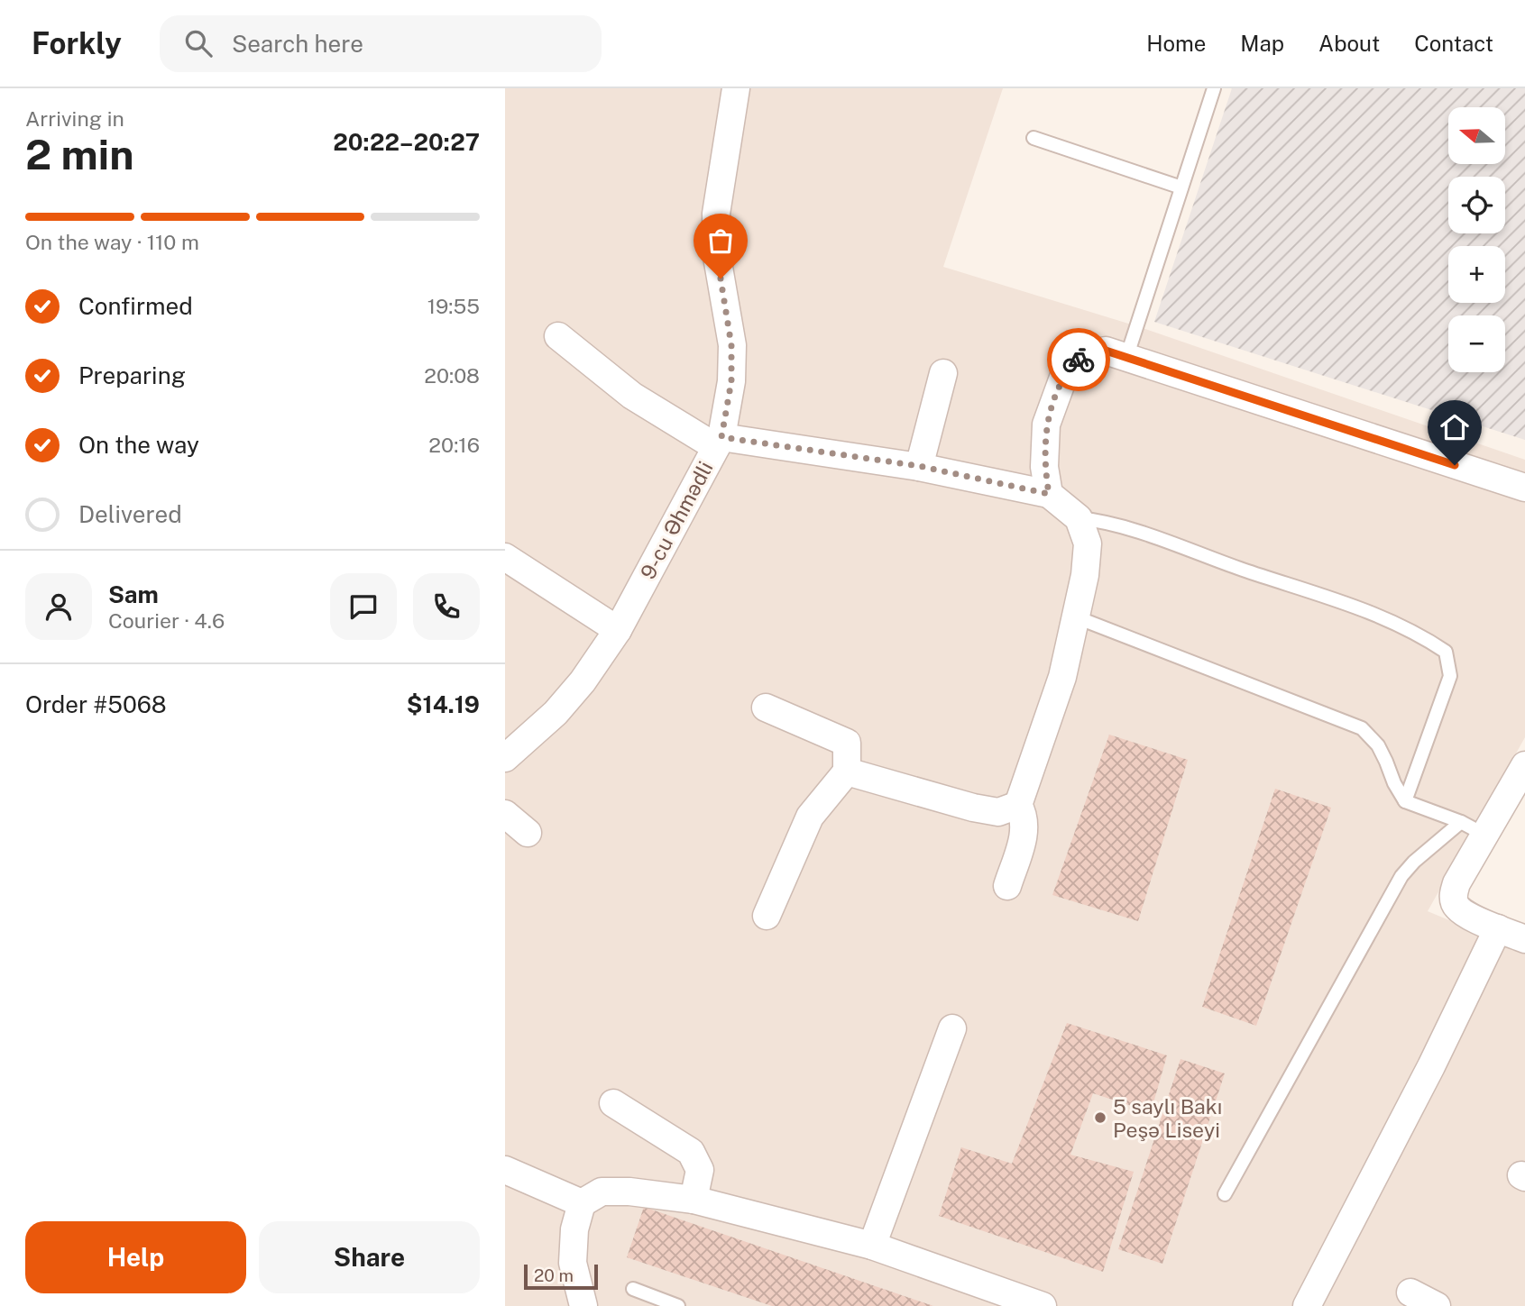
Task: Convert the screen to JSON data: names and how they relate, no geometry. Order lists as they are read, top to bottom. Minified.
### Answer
{"streets":{"street":["9-cu Əhmədli"]},"places":["5 saylı Bakı Peşə Liseyi"],"scale_bar":"20 m","north":"left","page":{"header":"Forkly","search":"Search here","nav":["Home","Map","About","Contact"],"heading":["2 min","Arriving in","20:22–20:27"],"panel":["Sam","Courier · 4.6","Order #5068","$14.19"],"map_buttons":["+","−"],"bar":"On the way · 110 m","list":[["Confirmed","19:55"],["Preparing","20:08"],["On the way","20:16"],"Delivered"],"buttons":["Help","Share"],"scale":"20 m"}}
